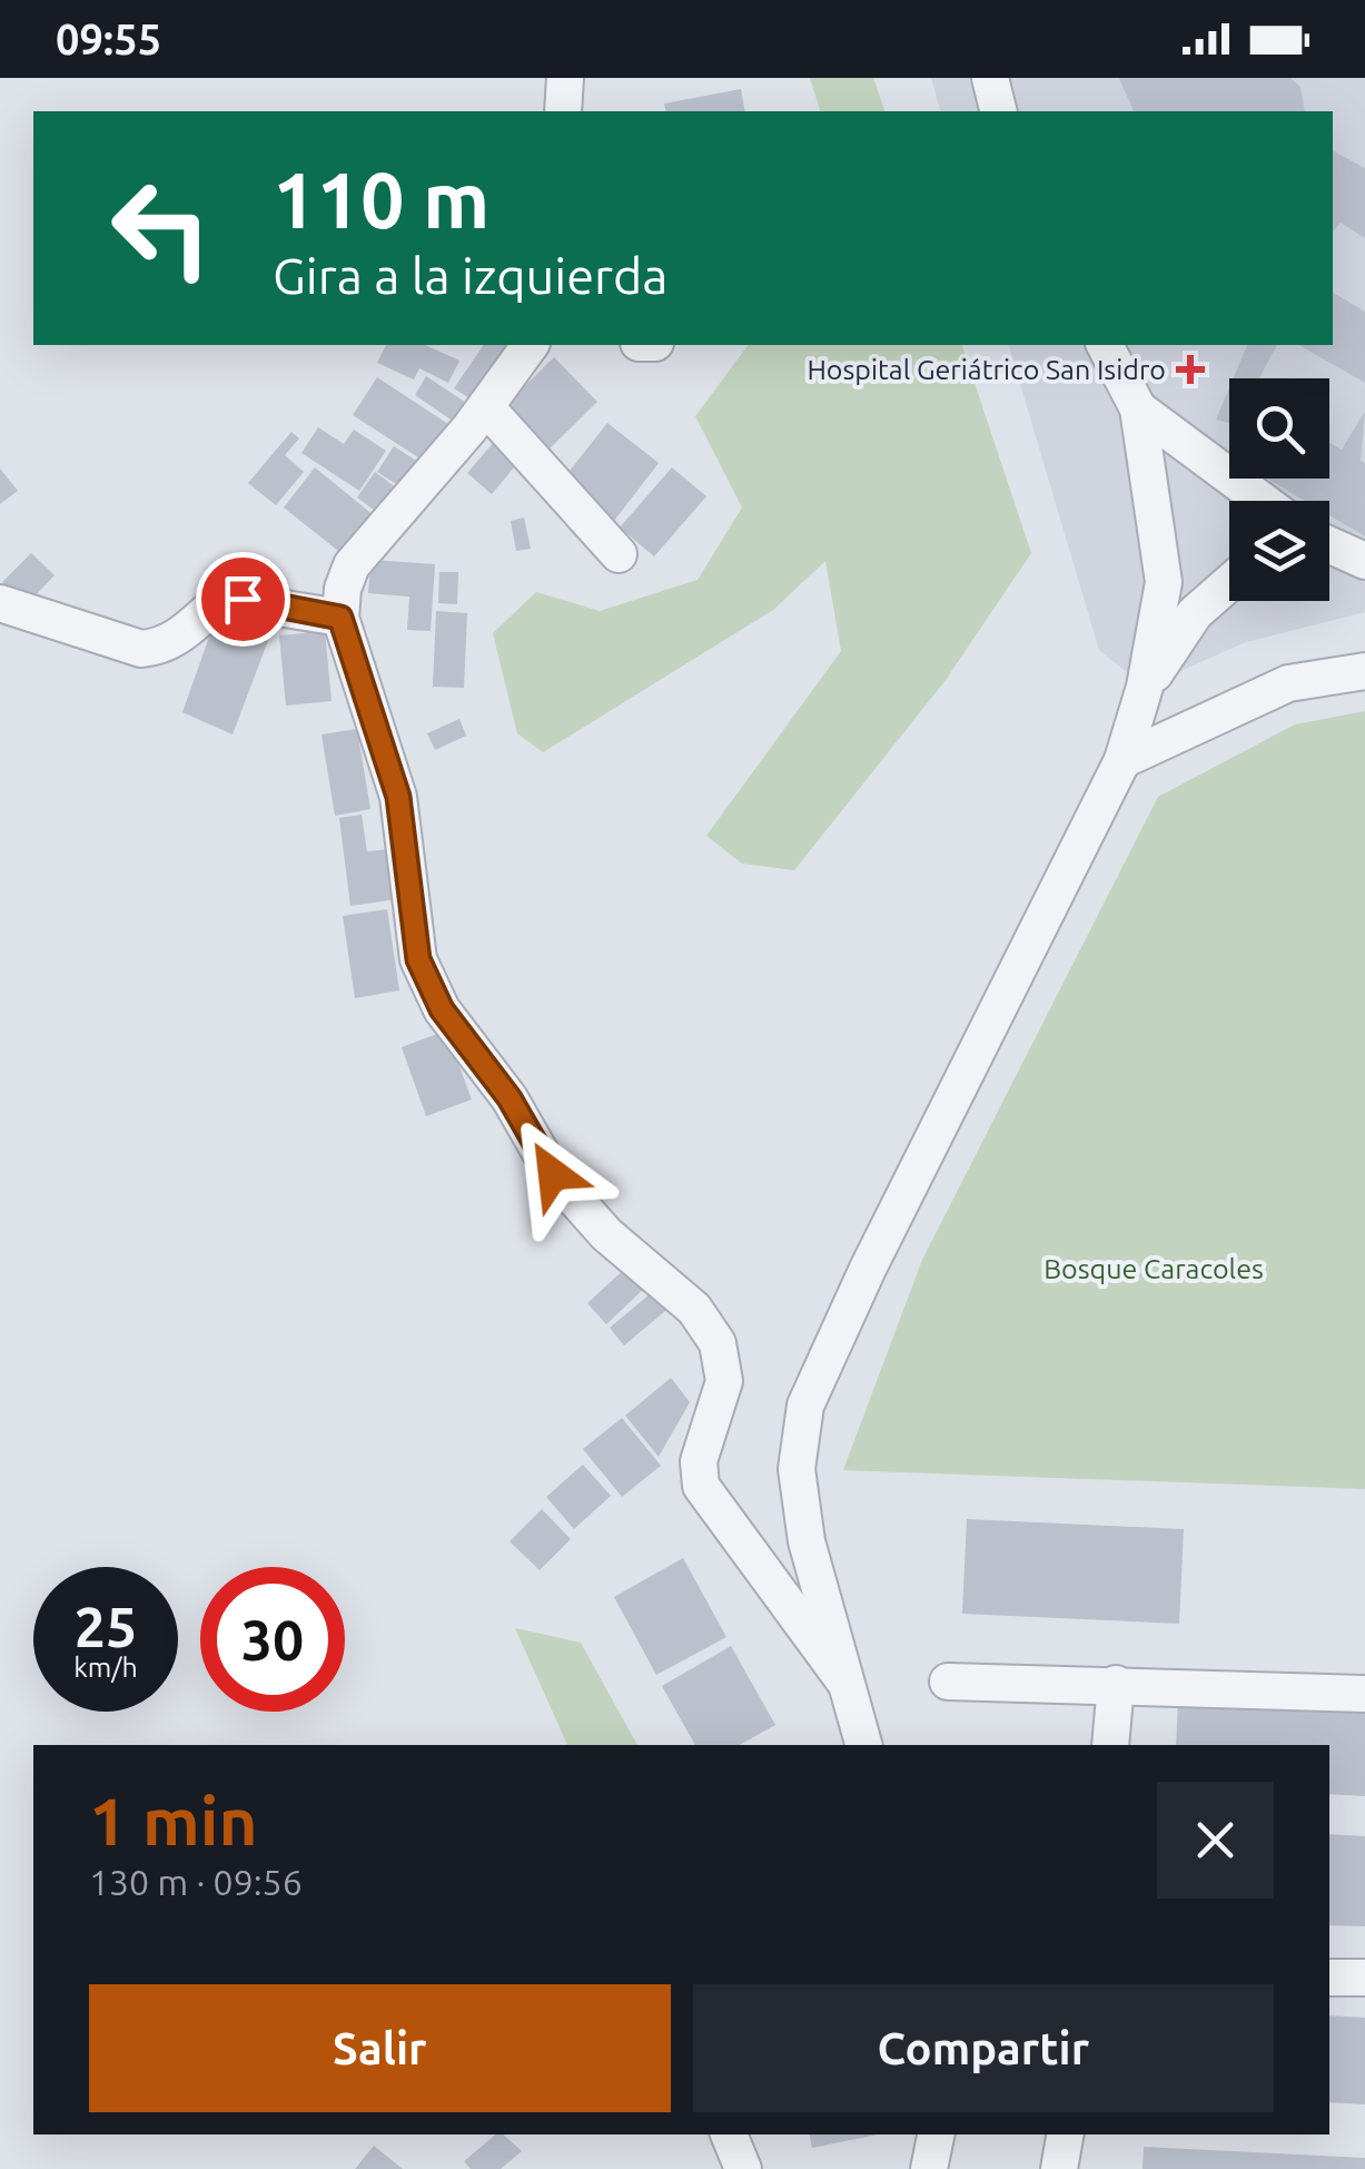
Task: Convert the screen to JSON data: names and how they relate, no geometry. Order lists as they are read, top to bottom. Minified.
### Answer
{"parks":["Bosque Caracoles"],"places":{"health":["Hospital Geriátrico San Isidro"]},"page":{"status":"09:55","turn":["110 m","Gira a la izquierda"],"speed":"25 km/h","limit":"30","heading":["1 min","130 m · 09:56"],"buttons":["Salir","Compartir"]}}
